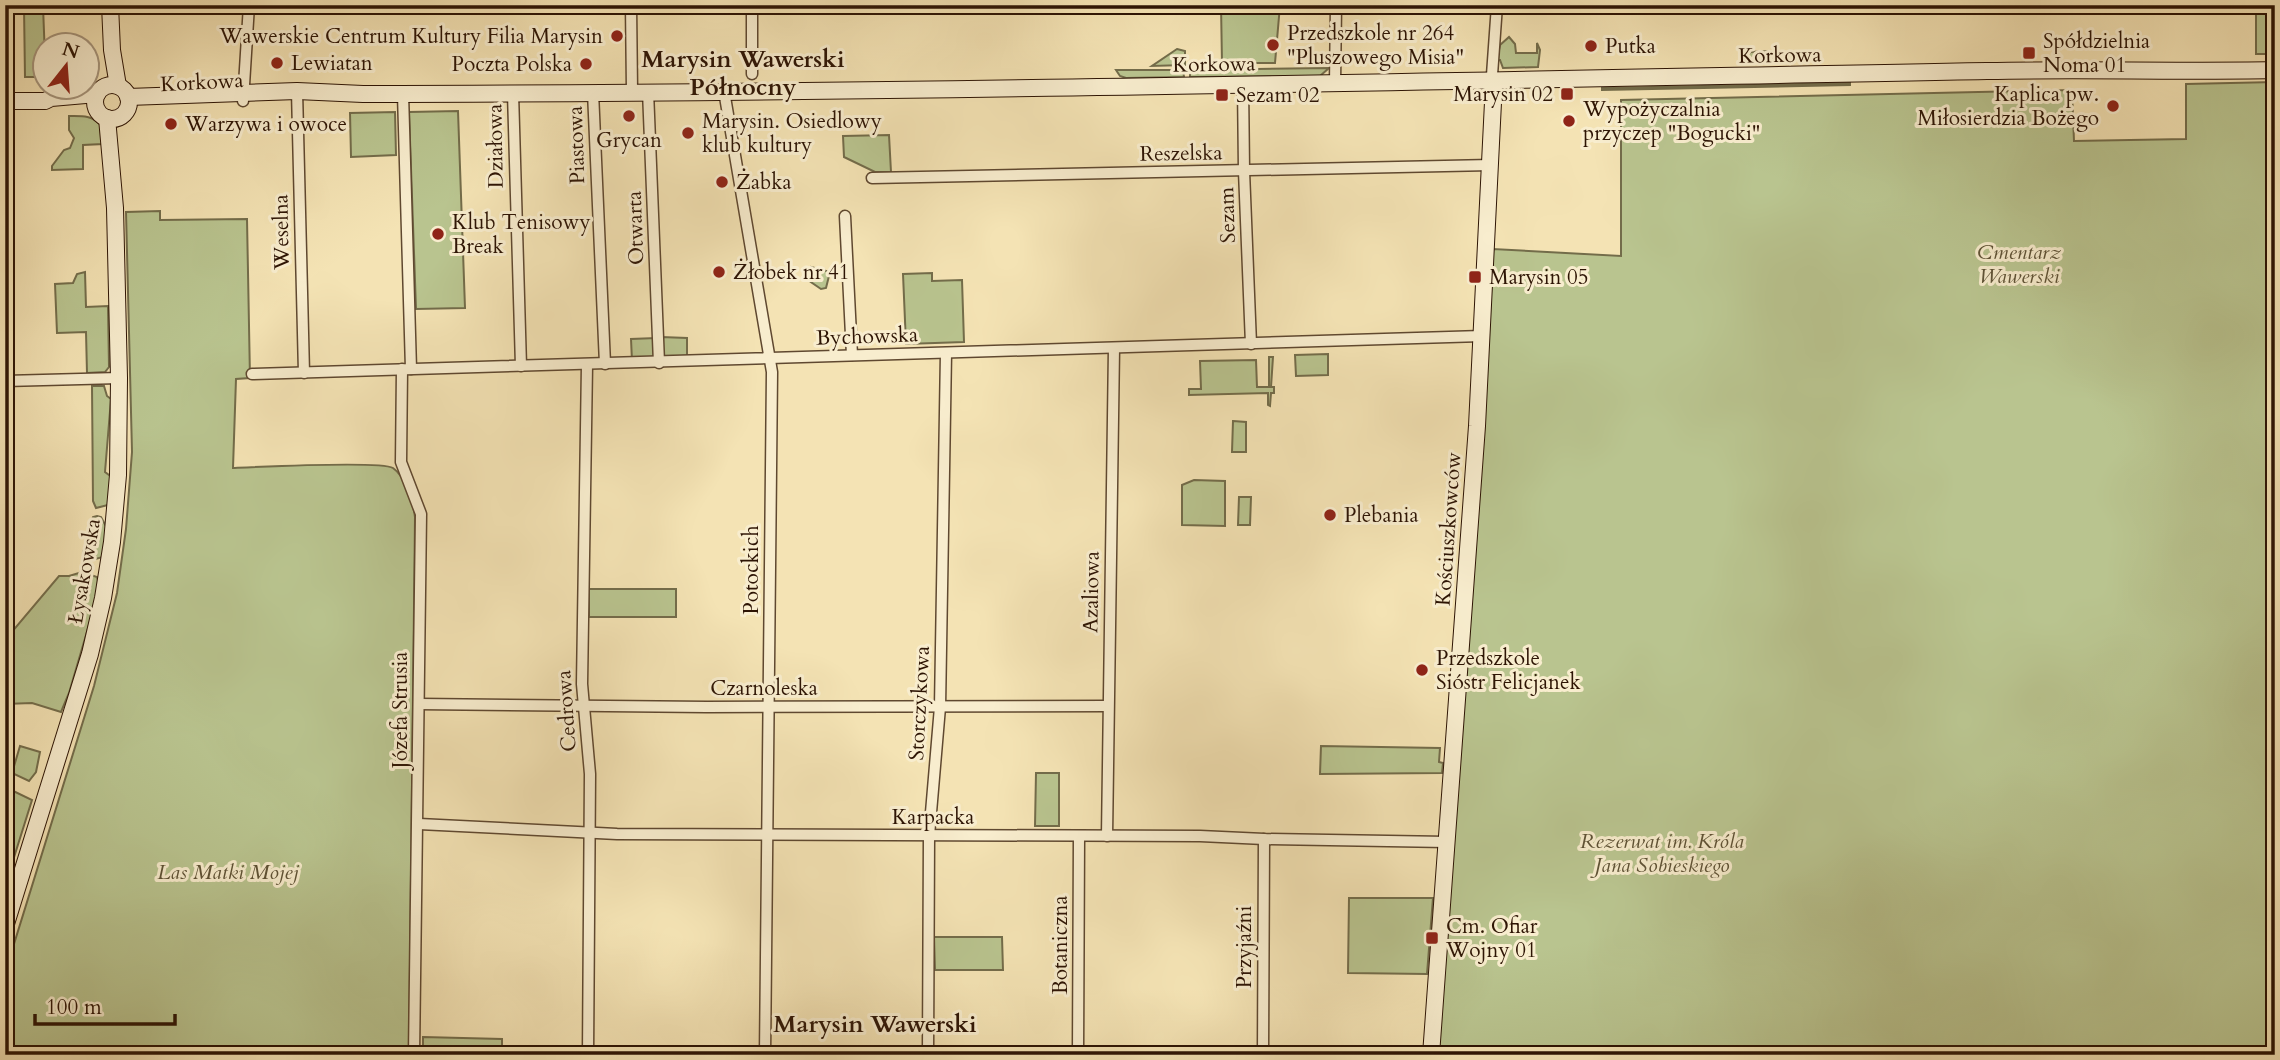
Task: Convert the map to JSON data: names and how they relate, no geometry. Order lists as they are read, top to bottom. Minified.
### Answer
{"streets":{"street":["Korkowa","Piastowa","Działowa","Reszelska","Sezam","Otwarta","Weselna","Bychowska","Kościuszkowców","Potockich","Łysakowska","Azaliowa","Czarnoleska","Storczykowa","Józefa Strusia","Cedrowa","Karpacka","Botaniczna","Przyjaźni"]},"crossings":[["Korkowa","Piastowa"],["Korkowa","Działowa"],["Korkowa","Sezam"],["Korkowa","Otwarta"],["Korkowa","Weselna"],["Korkowa","Kościuszkowców"],["Korkowa","Potockich"],["Korkowa","Łysakowska"],["Korkowa","Józefa Strusia"],["Piastowa","Bychowska"],["Działowa","Bychowska"],["Reszelska","Sezam"],["Reszelska","Kościuszkowców"],["Sezam","Bychowska"],["Otwarta","Bychowska"],["Weselna","Bychowska"],["Bychowska","Kościuszkowców"],["Bychowska","Potockich"],["Bychowska","Azaliowa"],["Bychowska","Storczykowa"],["Bychowska","Józefa Strusia"],["Bychowska","Cedrowa"],["Kościuszkowców","Karpacka"],["Potockich","Czarnoleska"],["Potockich","Karpacka"],["Azaliowa","Czarnoleska"],["Azaliowa","Karpacka"],["Czarnoleska","Storczykowa"],["Czarnoleska","Józefa Strusia"],["Czarnoleska","Cedrowa"],["Storczykowa","Karpacka"],["Józefa Strusia","Karpacka"],["Cedrowa","Karpacka"],["Karpacka","Botaniczna"],["Karpacka","Przyjaźni"]],"districts":["Marysin Wawerski Północny","Marysin Wawerski"],"parks":["Cmentarz Wawerski","Rezerwat im. Króla Jana Sobieskiego","Las Matki Mojej"],"places":{"other":["Wawerskie Centrum Kultury Filia Marysin","Przedszkole nr 264 \"Pluszowego Misia\"","Putka","Lewiatan","Poczta Polska","Kaplica pw. Miłosierdzia Bożego","Grycan","Wypożyczalnia przyczep \"Bogucki\"","Warzywa i owoce","Marysin. Osiedlowy klub kultury","Żabka","Klub Tenisowy Break","Żłobek nr 41","Plebania","Przedszkole Sióstr Felicjanek"],"transit":["Spółdzielnia Noma 01","Marysin 02","Sezam 02","Marysin 05","Cm. Ofiar Wojny 01"]},"scale_bar":"100 m","north":"top"}
